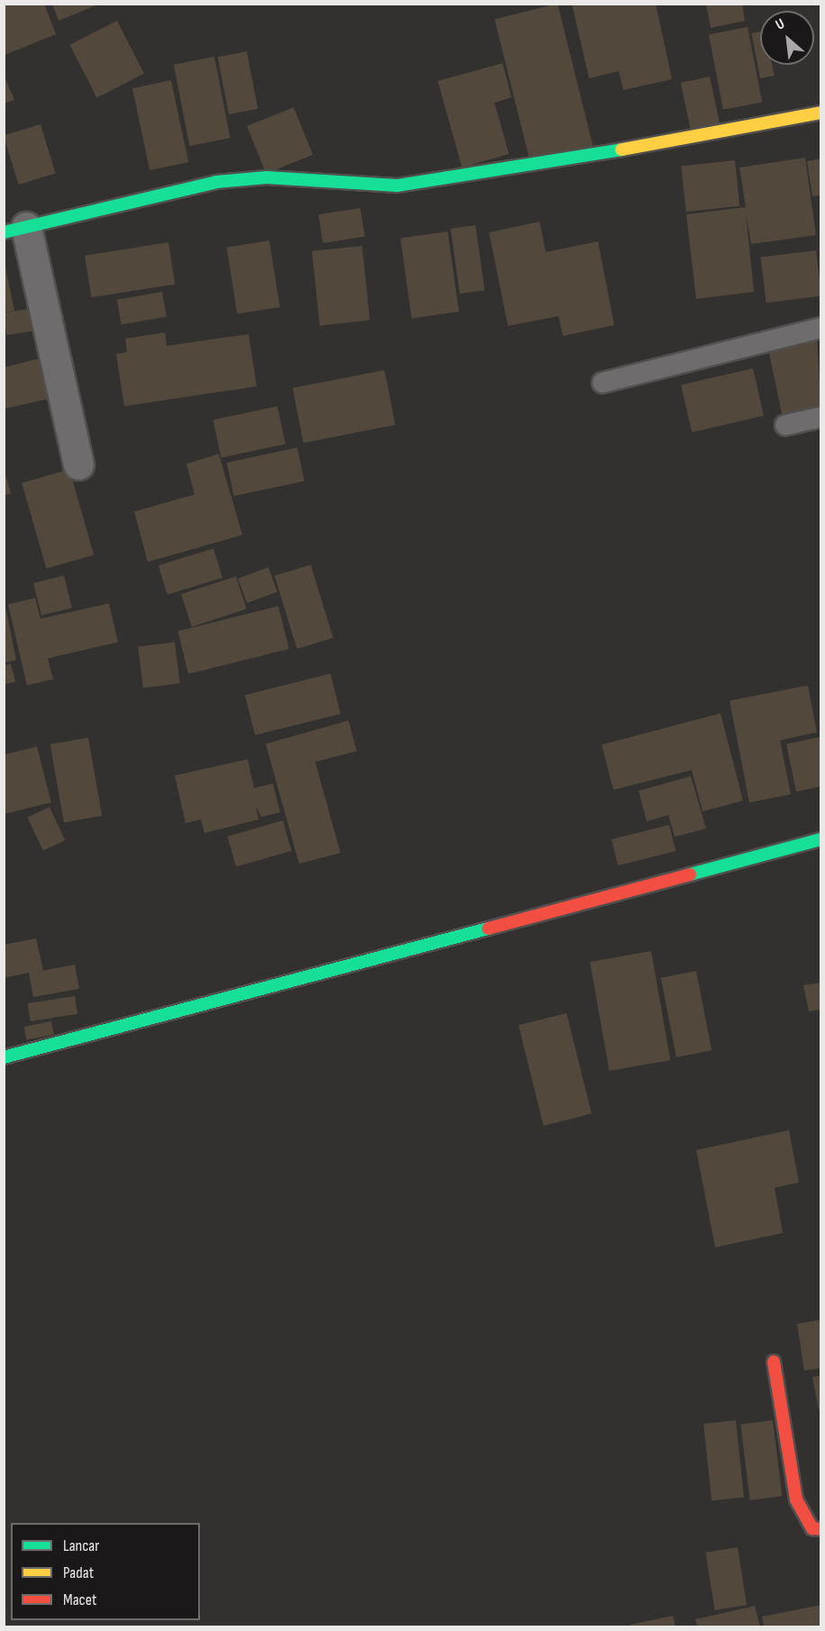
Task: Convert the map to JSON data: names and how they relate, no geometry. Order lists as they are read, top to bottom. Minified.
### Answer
{"legend":["Lancar","Padat","Macet"],"north":"top left"}
